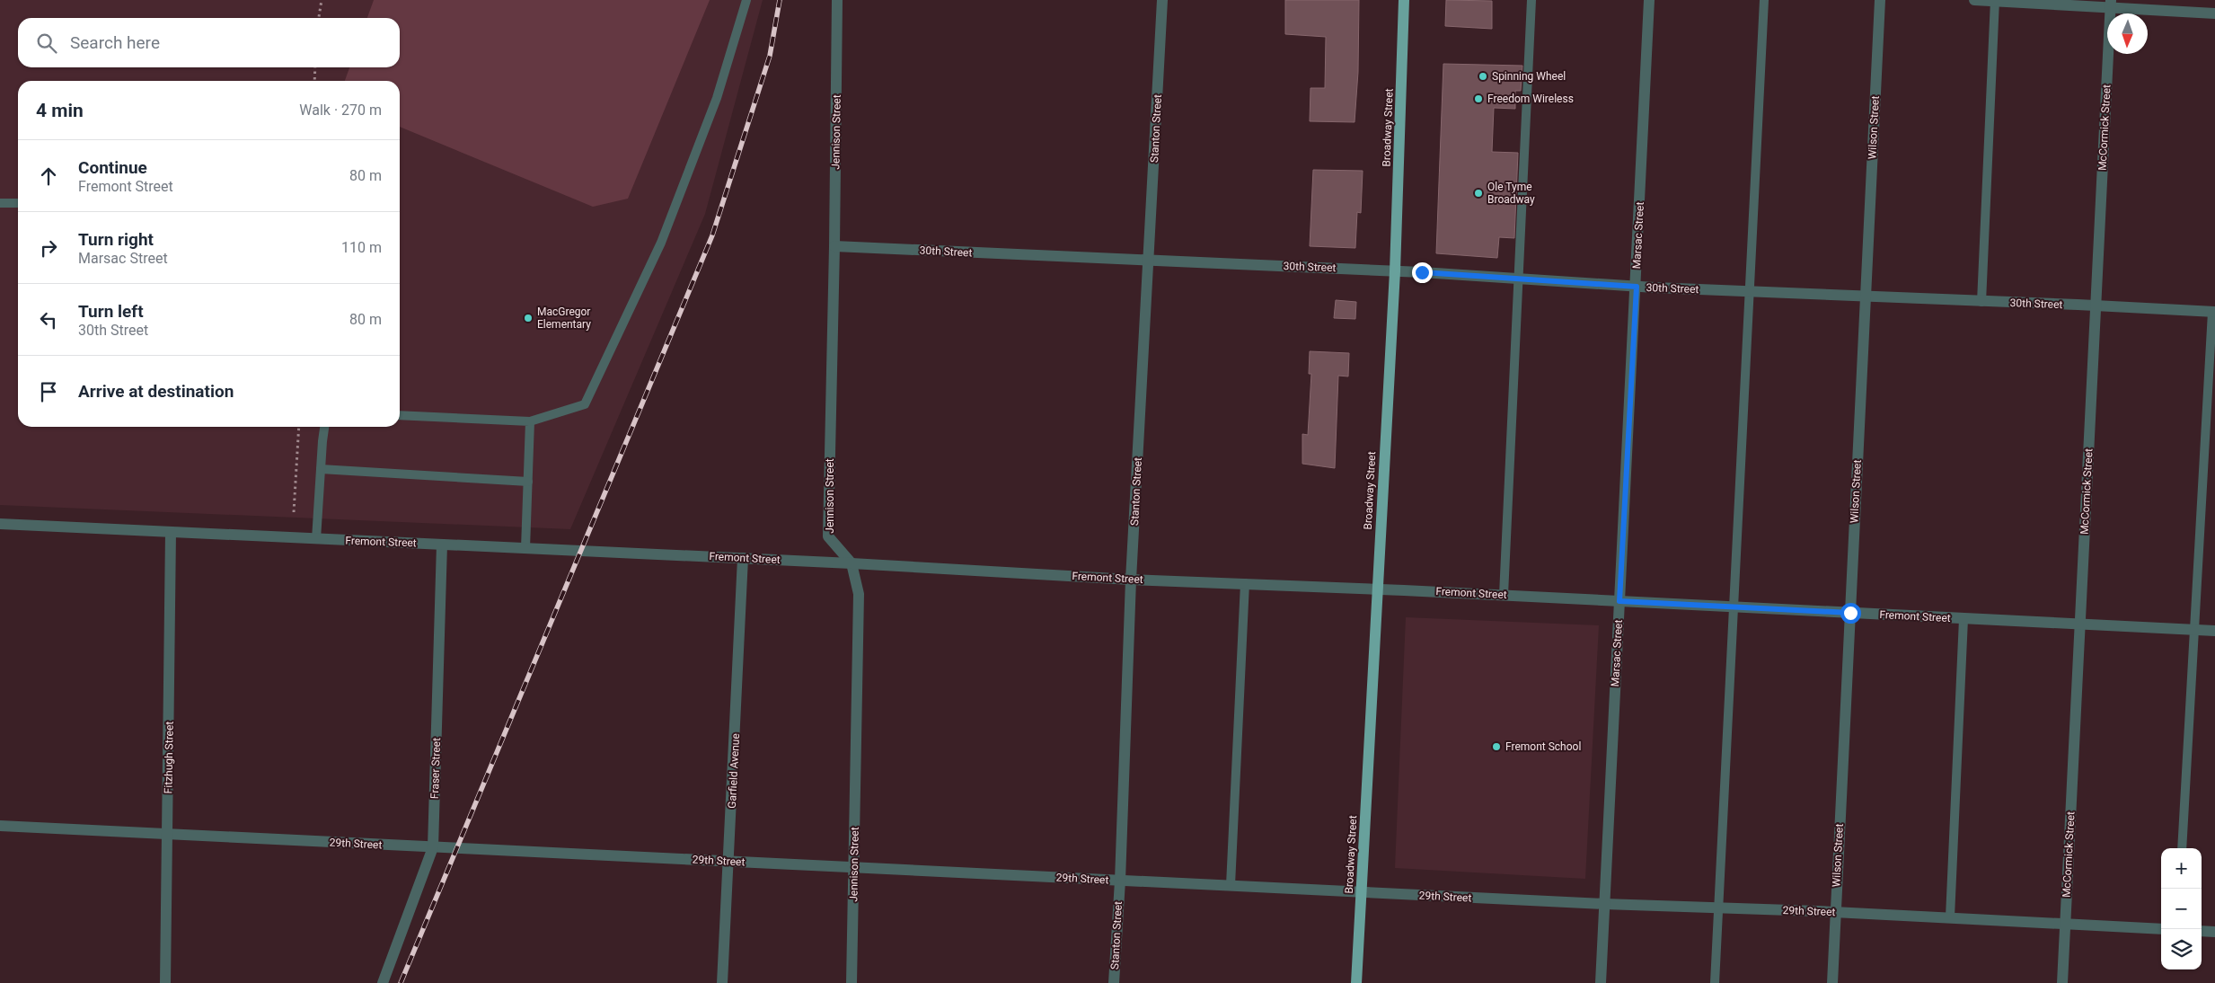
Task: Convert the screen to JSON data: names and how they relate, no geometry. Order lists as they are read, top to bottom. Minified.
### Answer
{"streets":{"main road":["Broadway Street"],"street":["Wilson Street","McCormick Street","Stanton Street","Jennison Street","Marsac Street","30th Street","Fremont Street","Fitzhugh Street","Fraser Street","Garfield Avenue","29th Street"]},"crossings":[["Broadway Street","30th Street"],["Broadway Street","Fremont Street"],["Broadway Street","29th Street"],["Wilson Street","30th Street"],["Wilson Street","Fremont Street"],["Wilson Street","29th Street"],["McCormick Street","30th Street"],["McCormick Street","Fremont Street"],["McCormick Street","29th Street"],["Stanton Street","30th Street"],["Stanton Street","Fremont Street"],["Stanton Street","29th Street"],["Jennison Street","30th Street"],["Jennison Street","Fremont Street"],["Jennison Street","29th Street"],["Marsac Street","30th Street"],["Marsac Street","Fremont Street"],["Marsac Street","29th Street"],["Fremont Street","Fitzhugh Street"],["Fremont Street","Fraser Street"],["Fremont Street","Garfield Avenue"],["Fitzhugh Street","29th Street"],["Fraser Street","29th Street"],["Garfield Avenue","29th Street"]],"places":["Spinning Wheel","Freedom Wireless","Ole Tyme Broadway","MacGregor Elementary","Fremont School"],"north":"bottom","page":{"search":"Search here","heading":["4 min","Walk · 270 m"],"list":[["Continue","Fremont Street","80 m"],["Turn right","Marsac Street","110 m"],["Turn left","30th Street","80 m"],"Arrive at destination"],"map_buttons":["+","−"]}}
